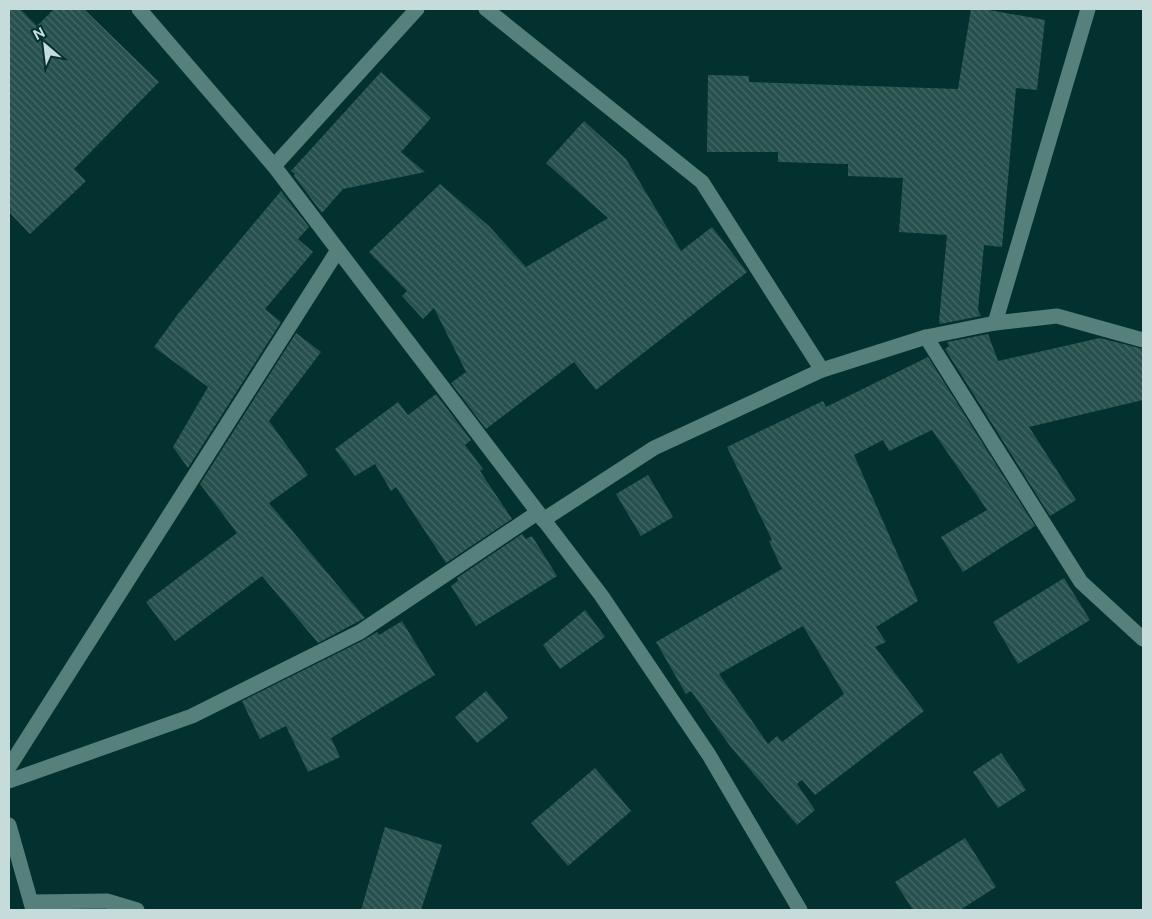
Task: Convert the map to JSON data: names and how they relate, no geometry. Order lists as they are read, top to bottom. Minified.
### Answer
{"north":"top left"}
